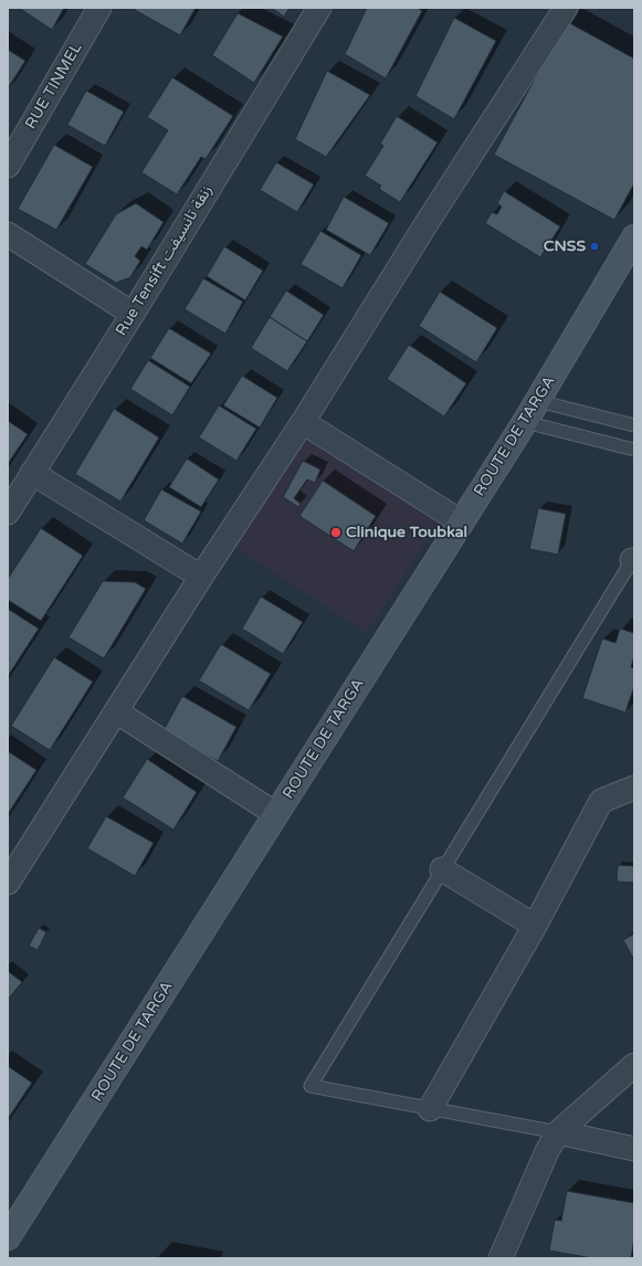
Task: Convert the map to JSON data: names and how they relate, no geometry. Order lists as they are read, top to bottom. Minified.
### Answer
{"streets":{"main road":["ROUTE DE TARGA"],"street":["RUE TINMEL","Rue Tensift زنقة تانسيفت"]},"places":["CNSS","Clinique Toubkal"]}
